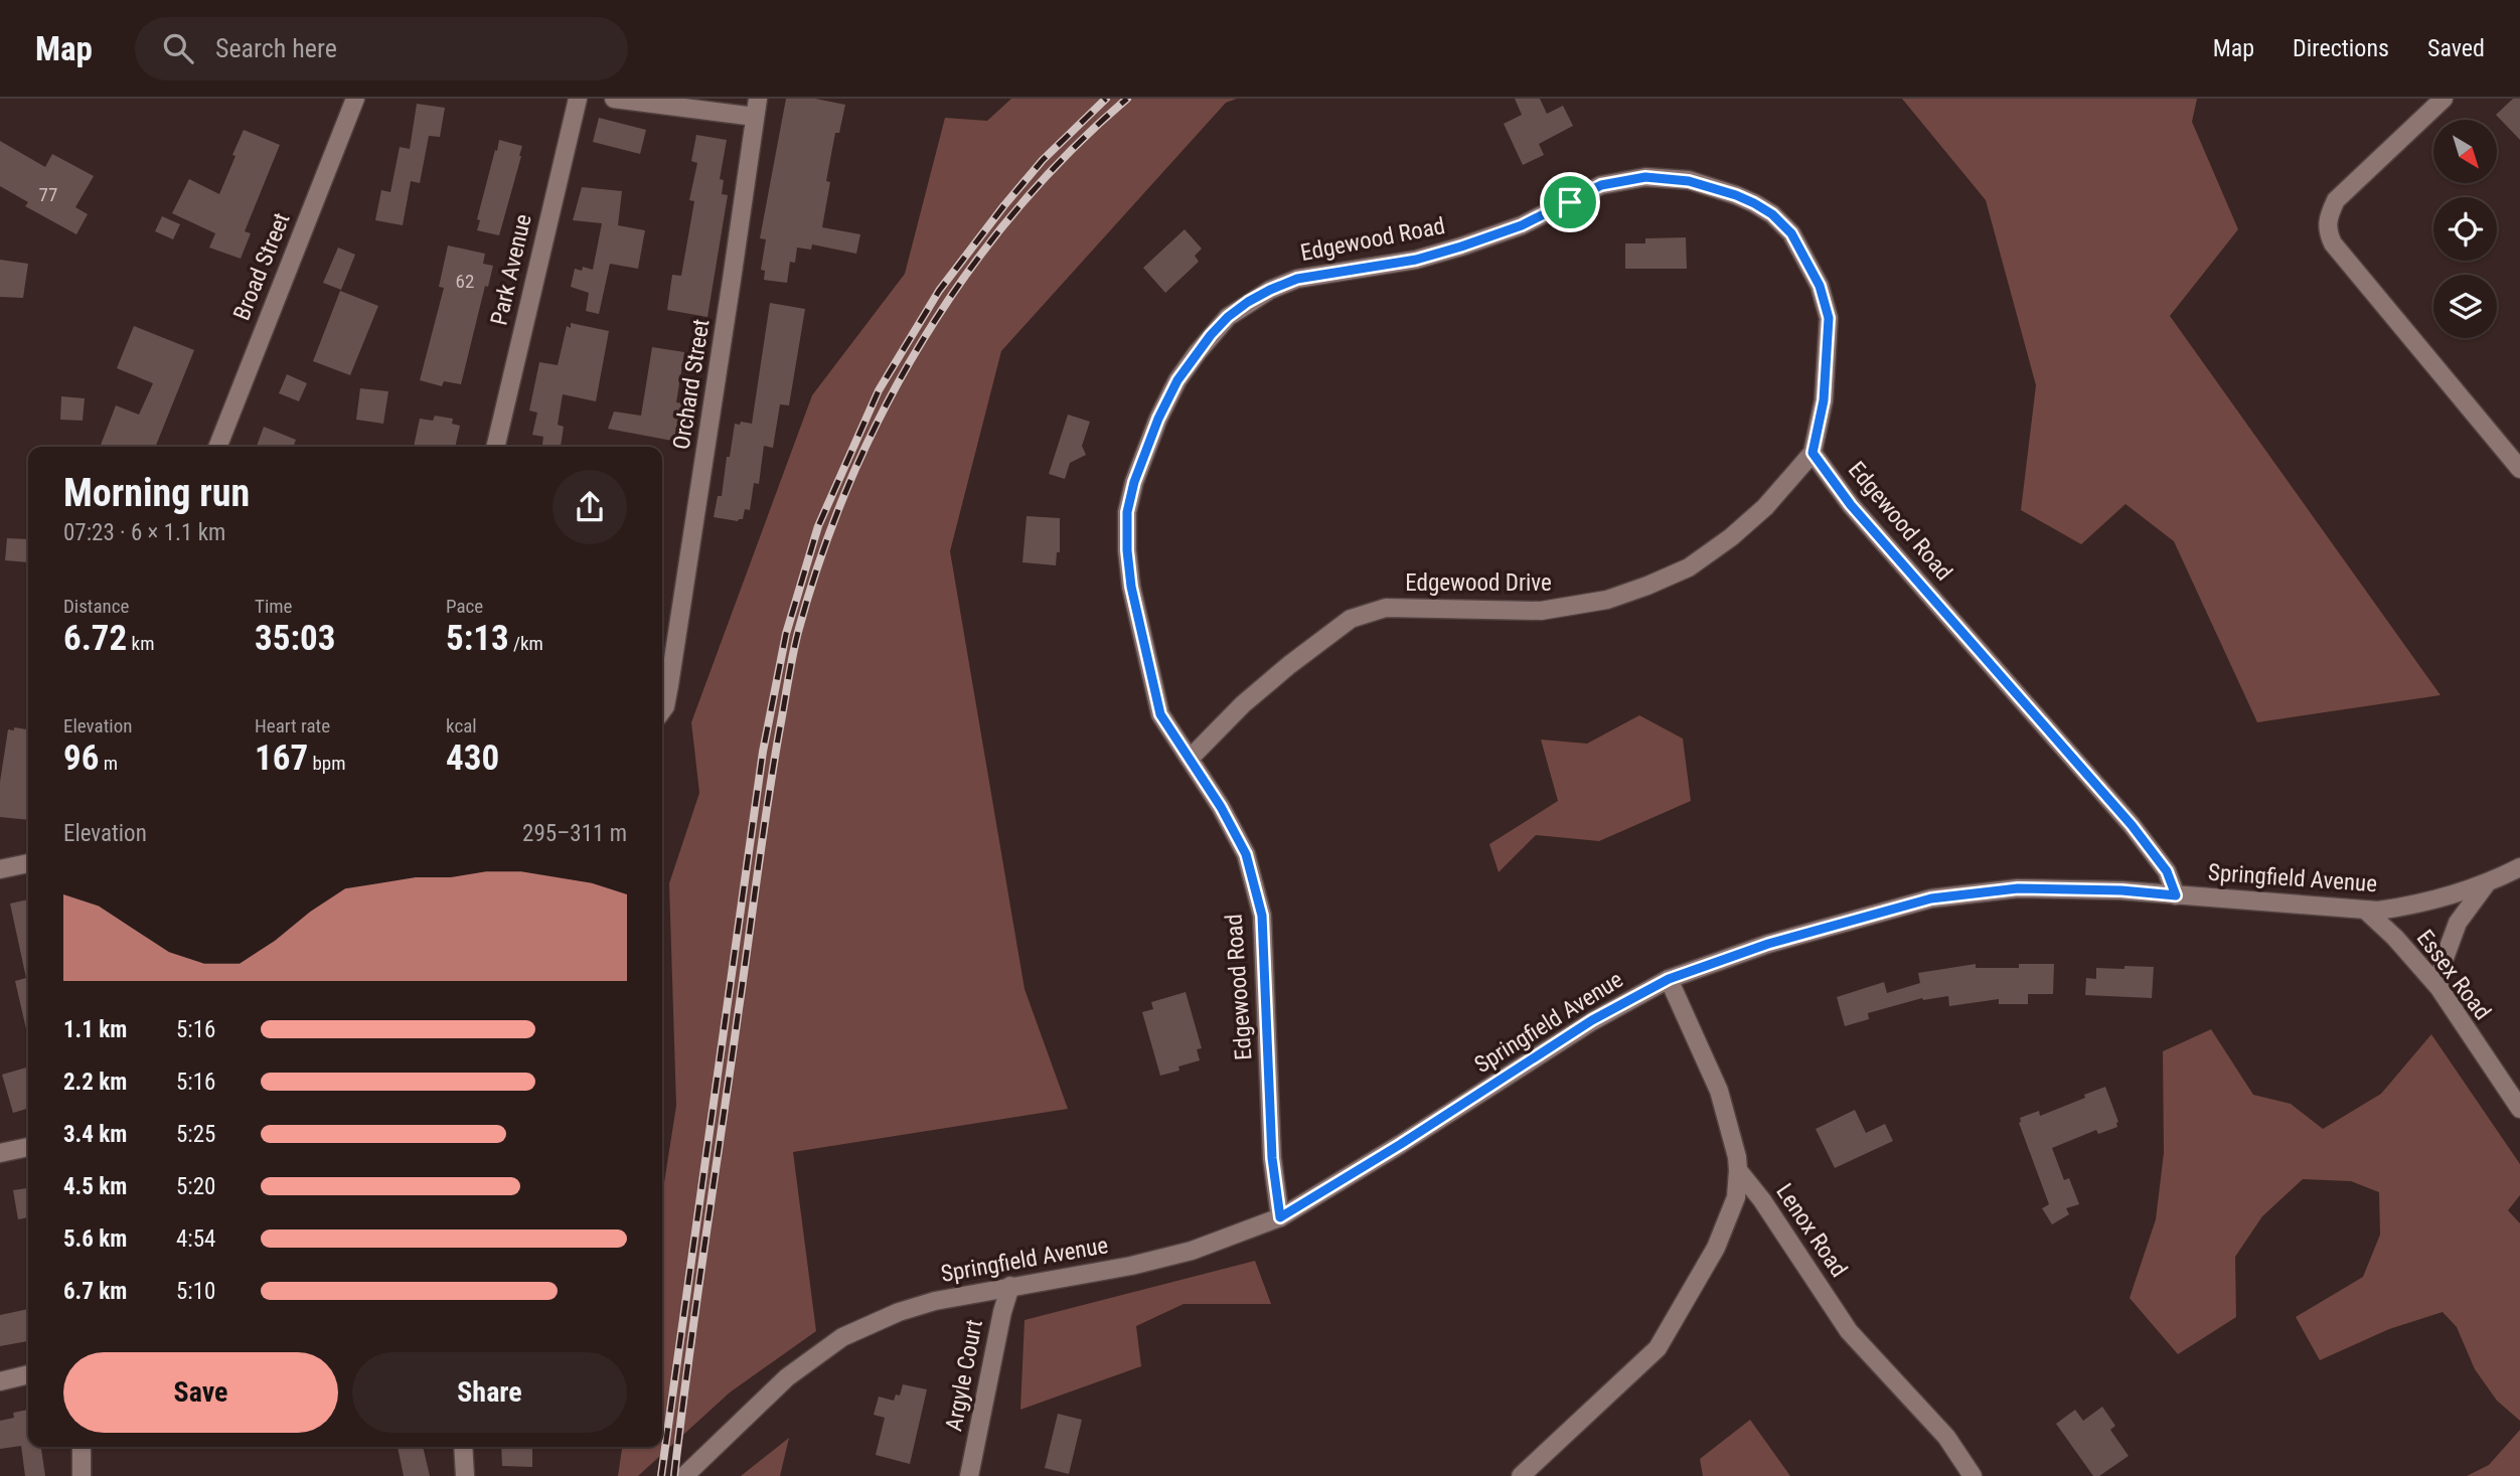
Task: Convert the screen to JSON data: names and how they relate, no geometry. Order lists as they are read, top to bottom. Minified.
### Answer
{"streets":{"street":["Edgewood Road","Broad Street","Park Avenue","Orchard Street","Edgewood Drive","Springfield Avenue","Essex Road","Lenox Road","Argyle Court"]},"crossings":[["Edgewood Road","Edgewood Drive"],["Edgewood Road","Springfield Avenue"],["Springfield Avenue","Essex Road"],["Springfield Avenue","Lenox Road"],["Springfield Avenue","Argyle Court"]],"house_numbers":["77","62"],"north":"bottom right","page":{"header":"Map","search":"Search here","nav":["Map","Directions","Saved"],"heading":["Morning run","07:23 · 6 × 1.1 km"],"stats":[["Distance","6.72 km"],["Time","35:03"],["Pace","5:13 /km"],["Elevation","96 m"],["Heart rate","167 bpm"],["kcal","430"]],"chart":["Elevation","295–311 m"],"list":[{"name":"1.1 km","note":"5:16"},{"name":"2.2 km","note":"5:16"},{"name":"3.4 km","note":"5:25"},{"name":"4.5 km","note":"5:20"},{"name":"5.6 km","note":"4:54"},{"name":"6.7 km","note":"5:10"}],"buttons":["Save","Share"]}}
